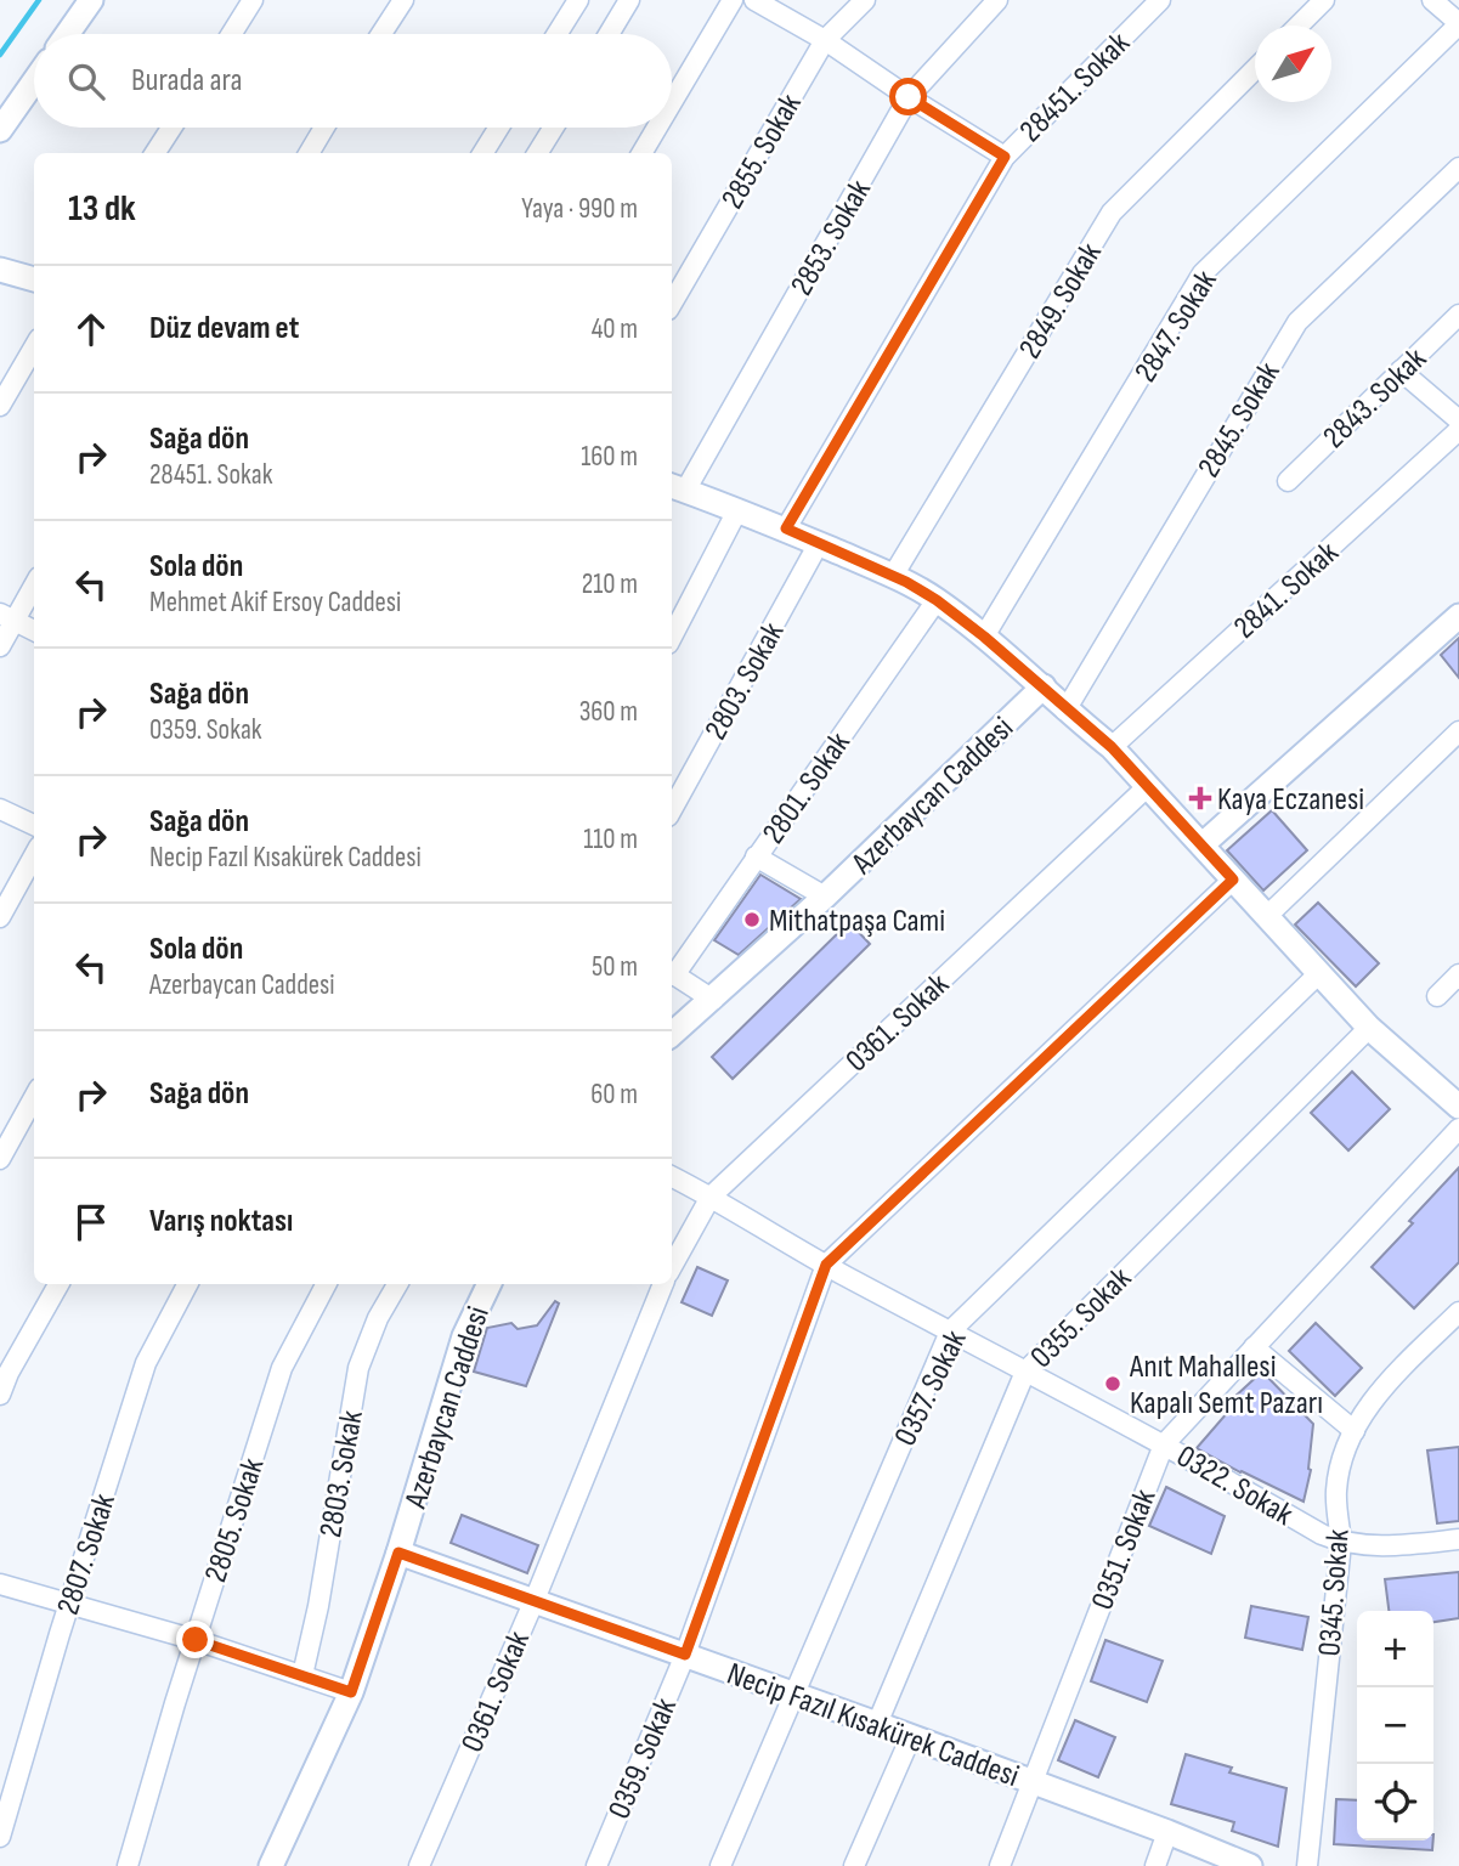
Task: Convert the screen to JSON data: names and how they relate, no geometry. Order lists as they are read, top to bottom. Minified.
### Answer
{"streets":{"street":["28451. Sokak","2855. Sokak","2853. Sokak","2849. Sokak","2847. Sokak","2843. Sokak","2845. Sokak","2841. Sokak","2803. Sokak","2801. Sokak","Azerbaycan Caddesi","0361. Sokak","0355. Sokak","0357. Sokak","0322. Sokak","2805. Sokak","0351. Sokak","2807. Sokak","0345. Sokak","Necip Fazıl Kısakürek Caddesi","0359. Sokak"]},"crossings":[["Azerbaycan Caddesi","Necip Fazıl Kısakürek Caddesi"],["0361. Sokak","0322. Sokak"],["0361. Sokak","Necip Fazıl Kısakürek Caddesi"],["0355. Sokak","0322. Sokak"],["0355. Sokak","Necip Fazıl Kısakürek Caddesi"],["0357. Sokak","0322. Sokak"],["0357. Sokak","Necip Fazıl Kısakürek Caddesi"],["0322. Sokak","0351. Sokak"],["0322. Sokak","0345. Sokak"],["0322. Sokak","0359. Sokak"],["0351. Sokak","Necip Fazıl Kısakürek Caddesi"],["Necip Fazıl Kısakürek Caddesi","0359. Sokak"]],"places":{"health":["Kaya Eczanesi"],"other":["Mithatpaşa Cami","Anıt Mahallesi Kapalı Semt Pazarı"]},"north":"top right","page":{"search":"Burada ara","heading":["13 dk","Yaya · 990 m"],"list":[["Düz devam et","40 m"],["Sağa dön","28451. Sokak","160 m"],["Sola dön","Mehmet Akif Ersoy Caddesi","210 m"],["Sağa dön","0359. Sokak","360 m"],["Sağa dön","Necip Fazıl Kısakürek Caddesi","110 m"],["Sola dön","Azerbaycan Caddesi","50 m"],["Sağa dön","60 m"],"Varış noktası"],"map_buttons":["+","−"]}}
